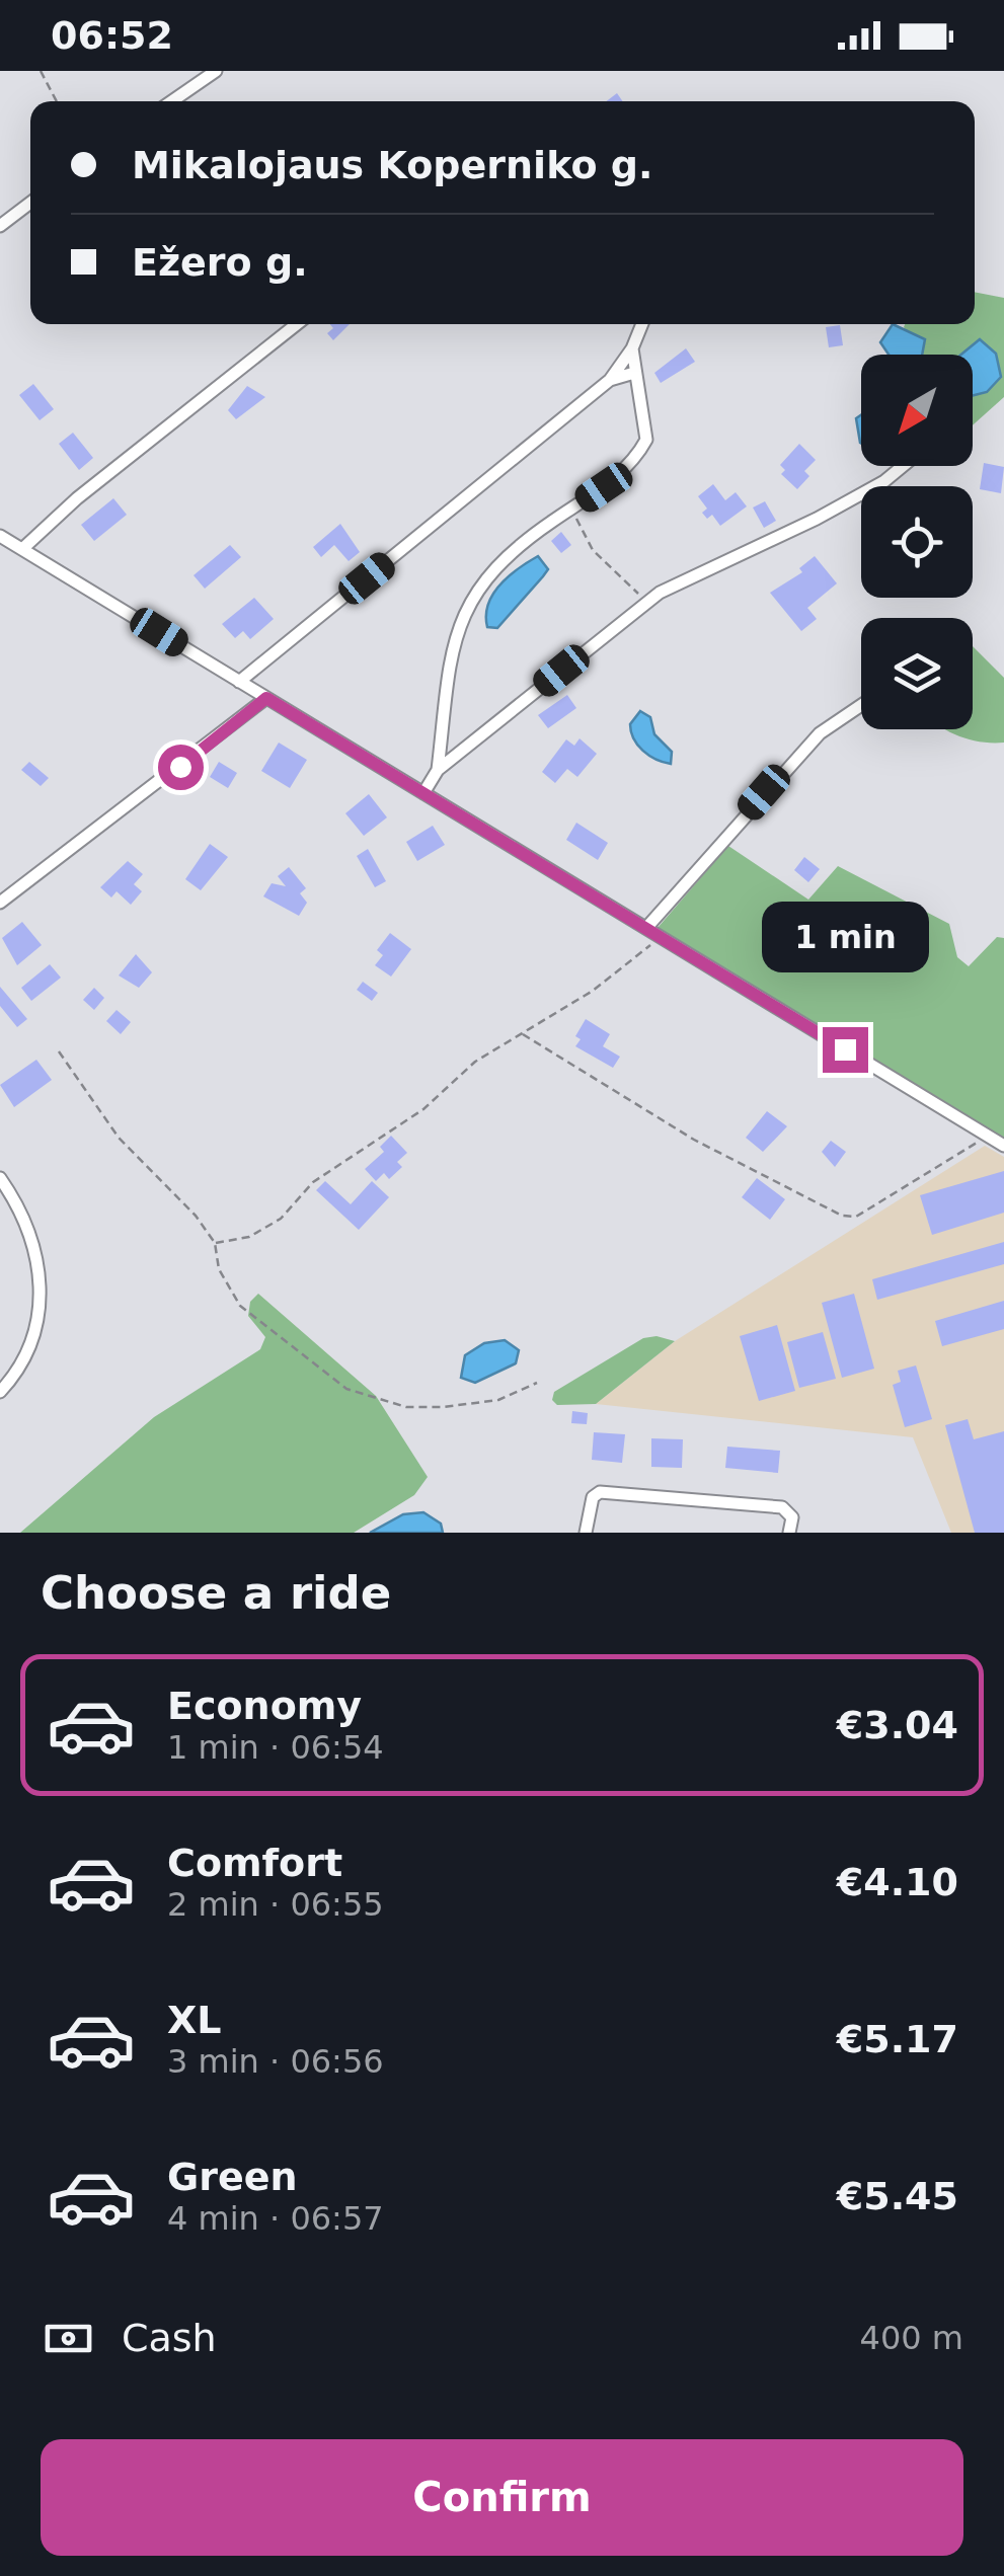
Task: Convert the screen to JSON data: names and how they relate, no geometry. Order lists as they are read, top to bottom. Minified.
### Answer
{"north":"bottom left","page":{"status":"06:52","banner":["Mikalojaus Koperniko g.","Ežero g."],"bubble":"1 min","heading":"Choose a ride","list":[{"name":"Economy","note":"1 min · 06:54","value":"€3.04"},{"name":"Comfort","note":"2 min · 06:55","value":"€4.10"},{"name":"XL","note":"3 min · 06:56","value":"€5.17"},{"name":"Green","note":"4 min · 06:57","value":"€5.45"}],"pay":["Cash","400 m"],"buttons":"Confirm"}}
